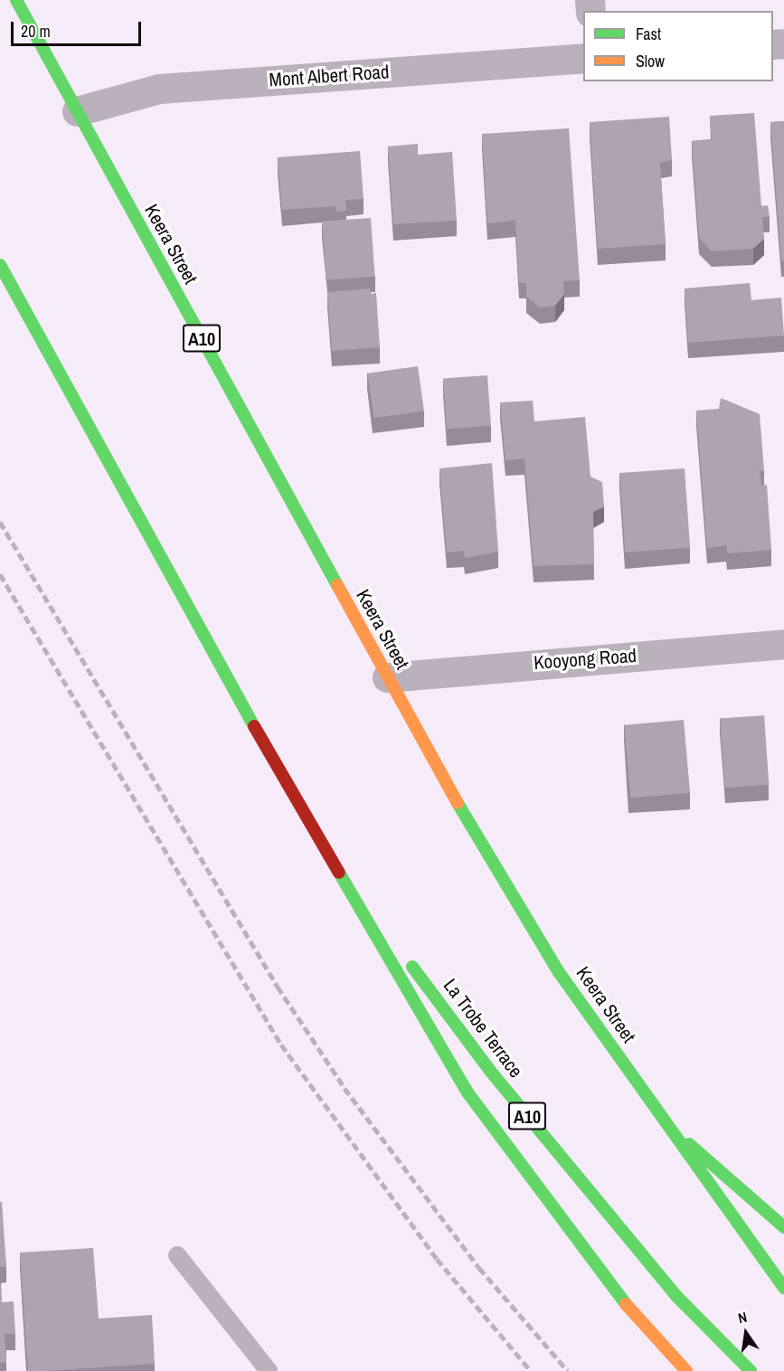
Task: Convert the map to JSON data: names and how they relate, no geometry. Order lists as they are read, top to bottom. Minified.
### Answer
{"streets":{"main road":["Keera Street","A10","La Trobe Terrace"],"street":["Mont Albert Road","Kooyong Road"]},"crossings":[["Mont Albert Road","Keera Street"],["Keera Street","A10"],["Keera Street","Kooyong Road"],["A10","La Trobe Terrace"]],"legend":["Fast","Slow"],"scale_bar":"20 m","north":"top"}
